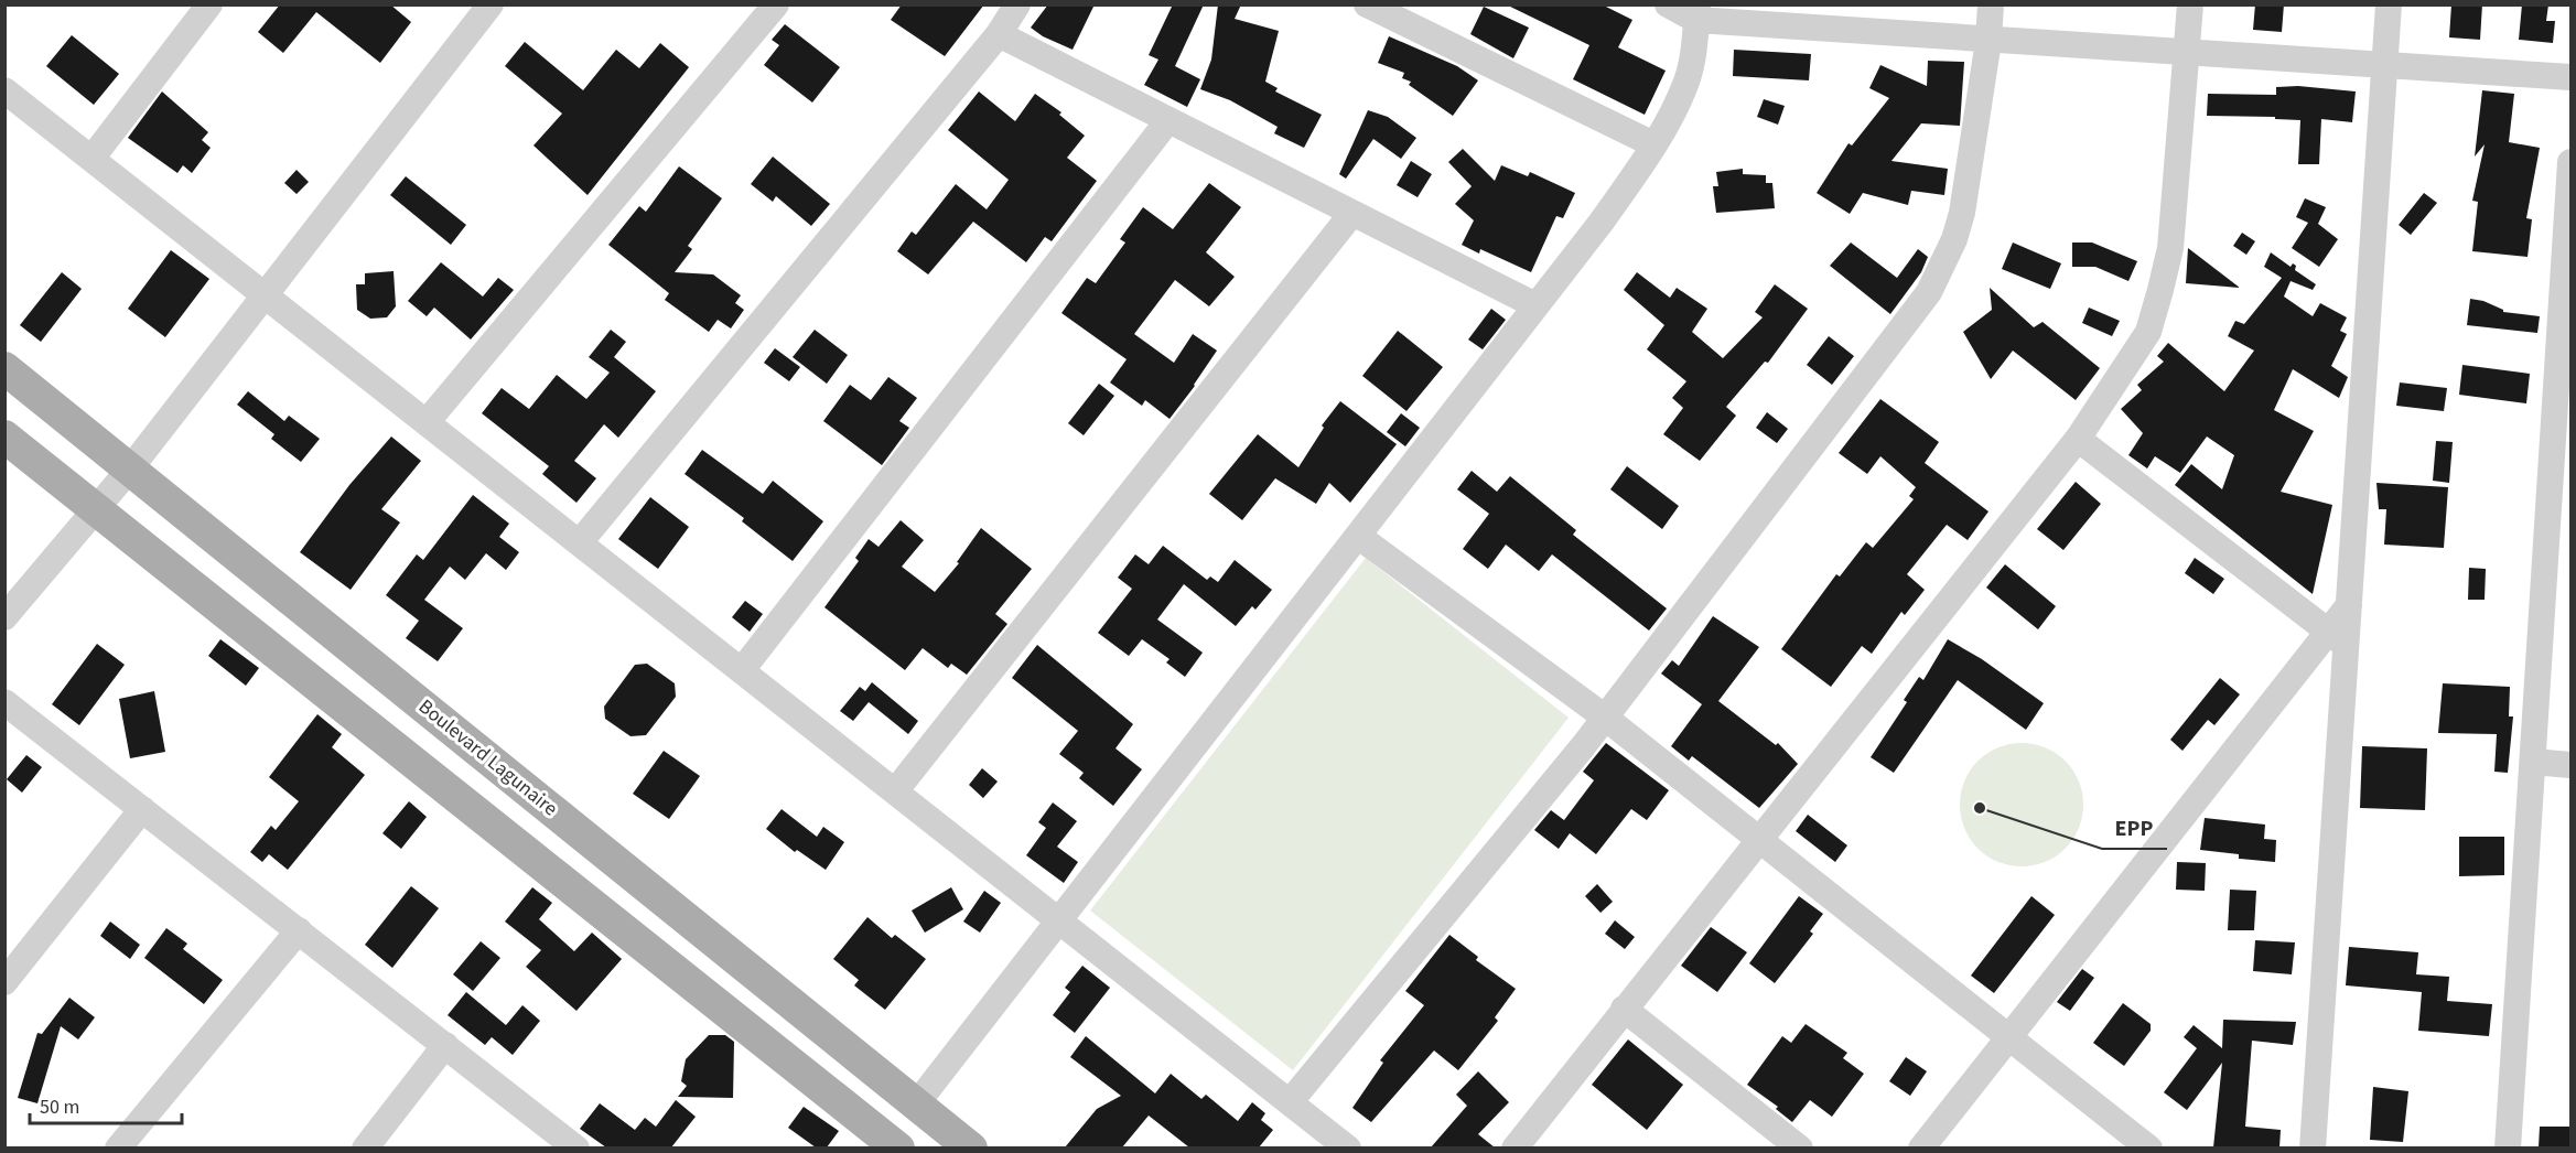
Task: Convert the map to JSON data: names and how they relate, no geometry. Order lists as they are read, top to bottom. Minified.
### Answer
{"streets":{"main road":["Boulevard Lagunaire"]},"places":["EPP"],"scale_bar":"50 m"}
